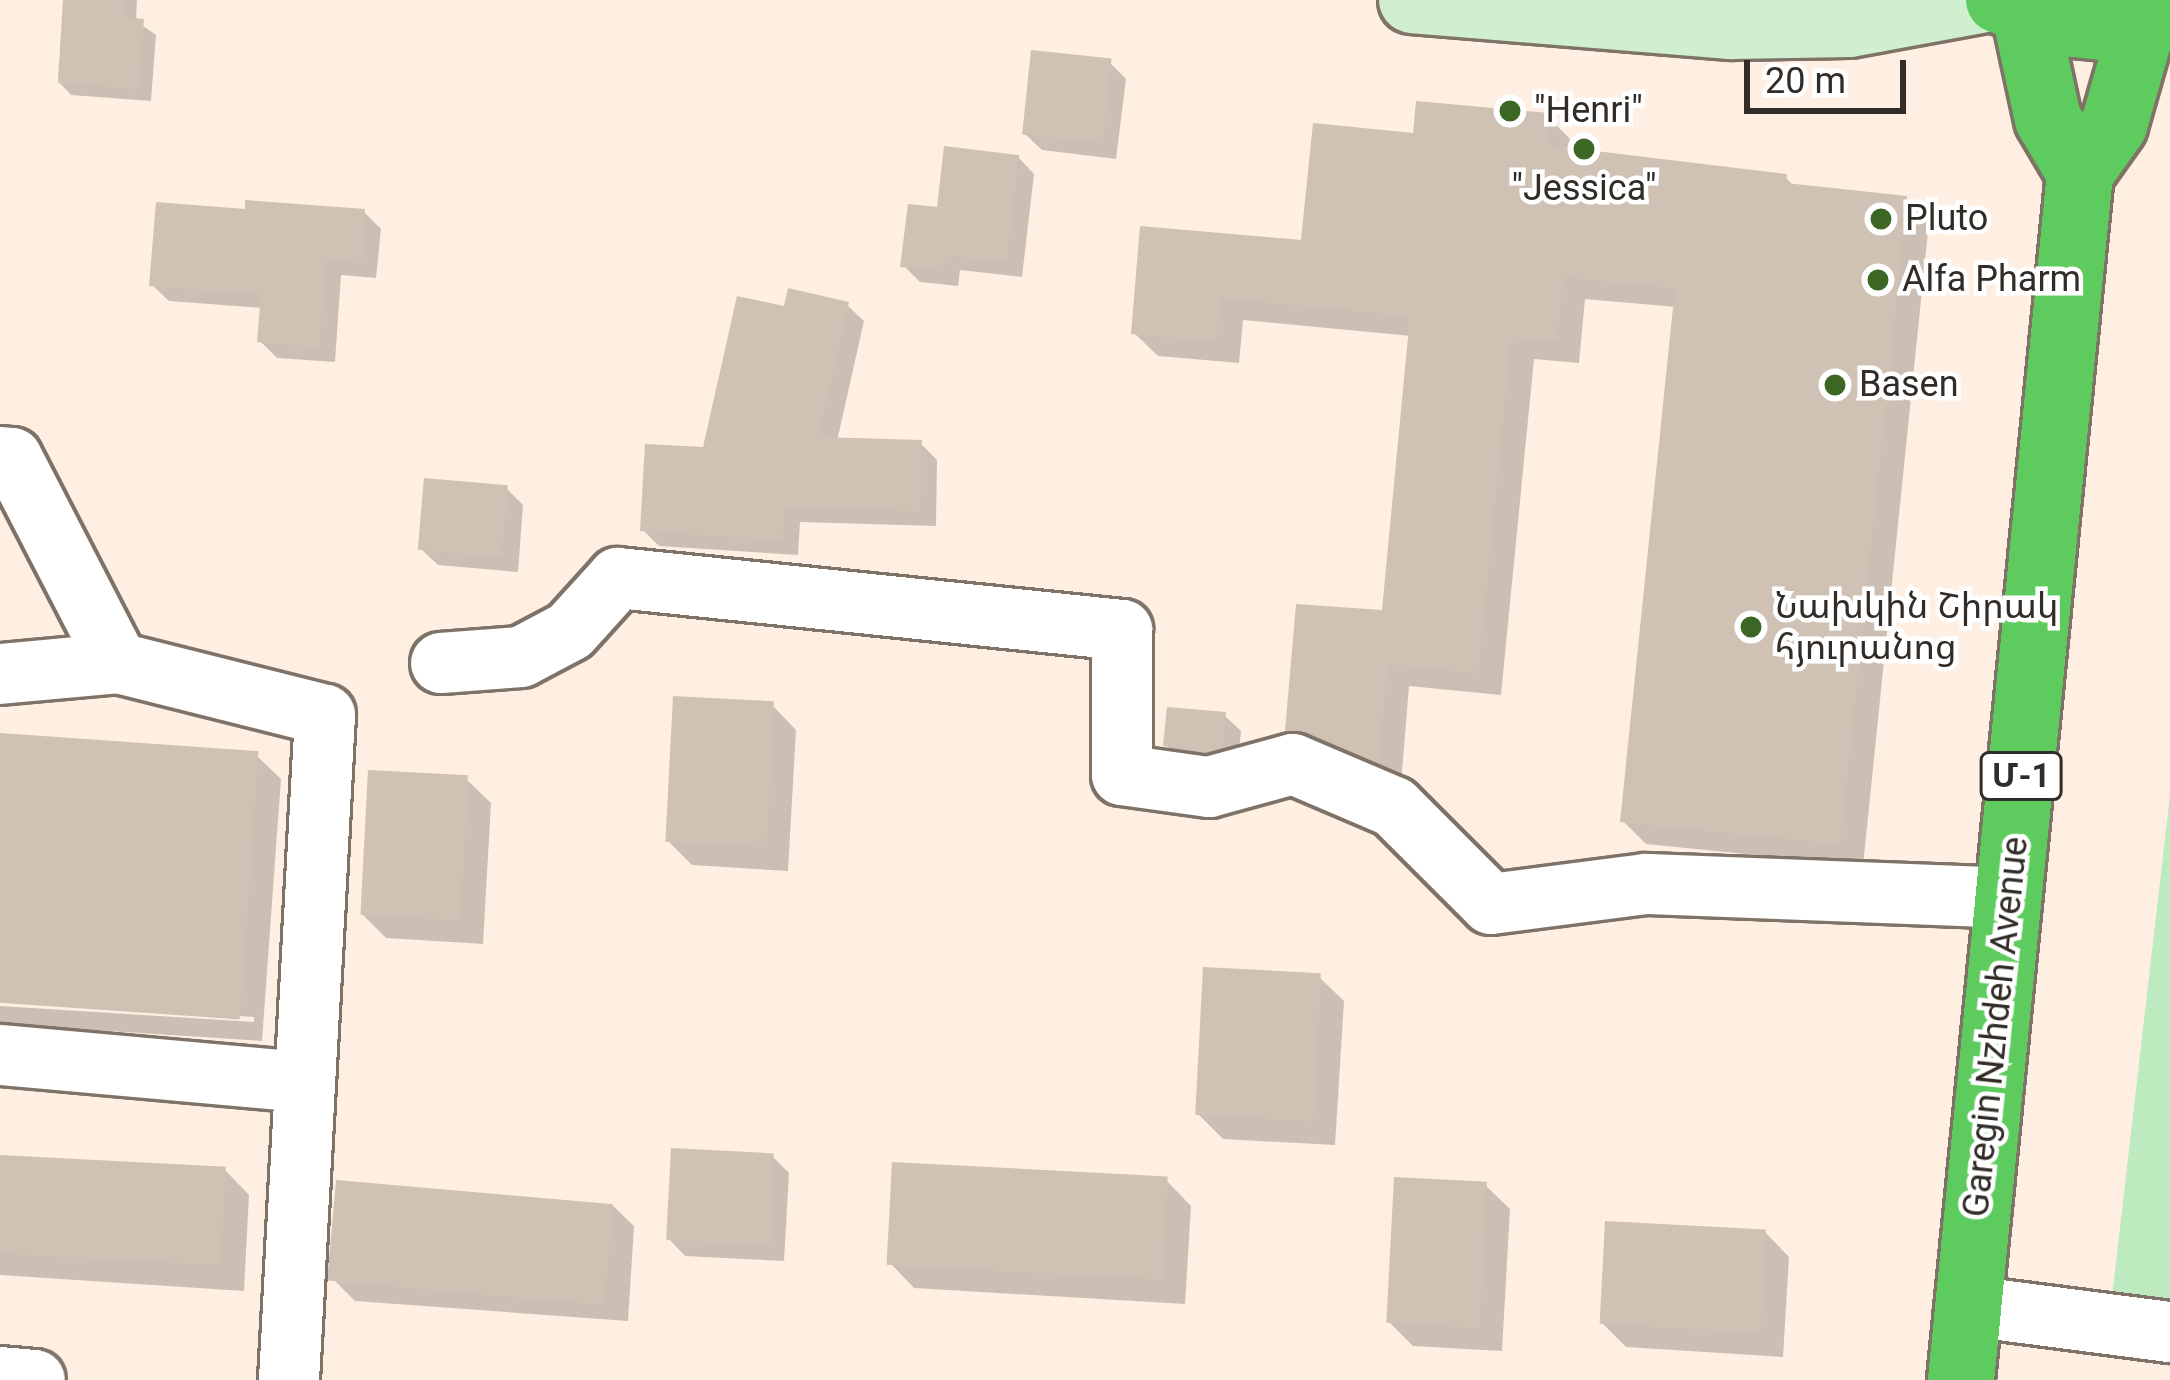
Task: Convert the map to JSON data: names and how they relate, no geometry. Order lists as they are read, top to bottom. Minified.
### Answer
{"streets":{"highway":["Մ-1","Garegin Nzhdeh Avenue"]},"places":["\"Henri\"","\"Jessica\"","Pluto","Alfa Pharm","Basen","Նախկին Շիրակ հյուրանոց"],"scale_bar":"20 m"}
